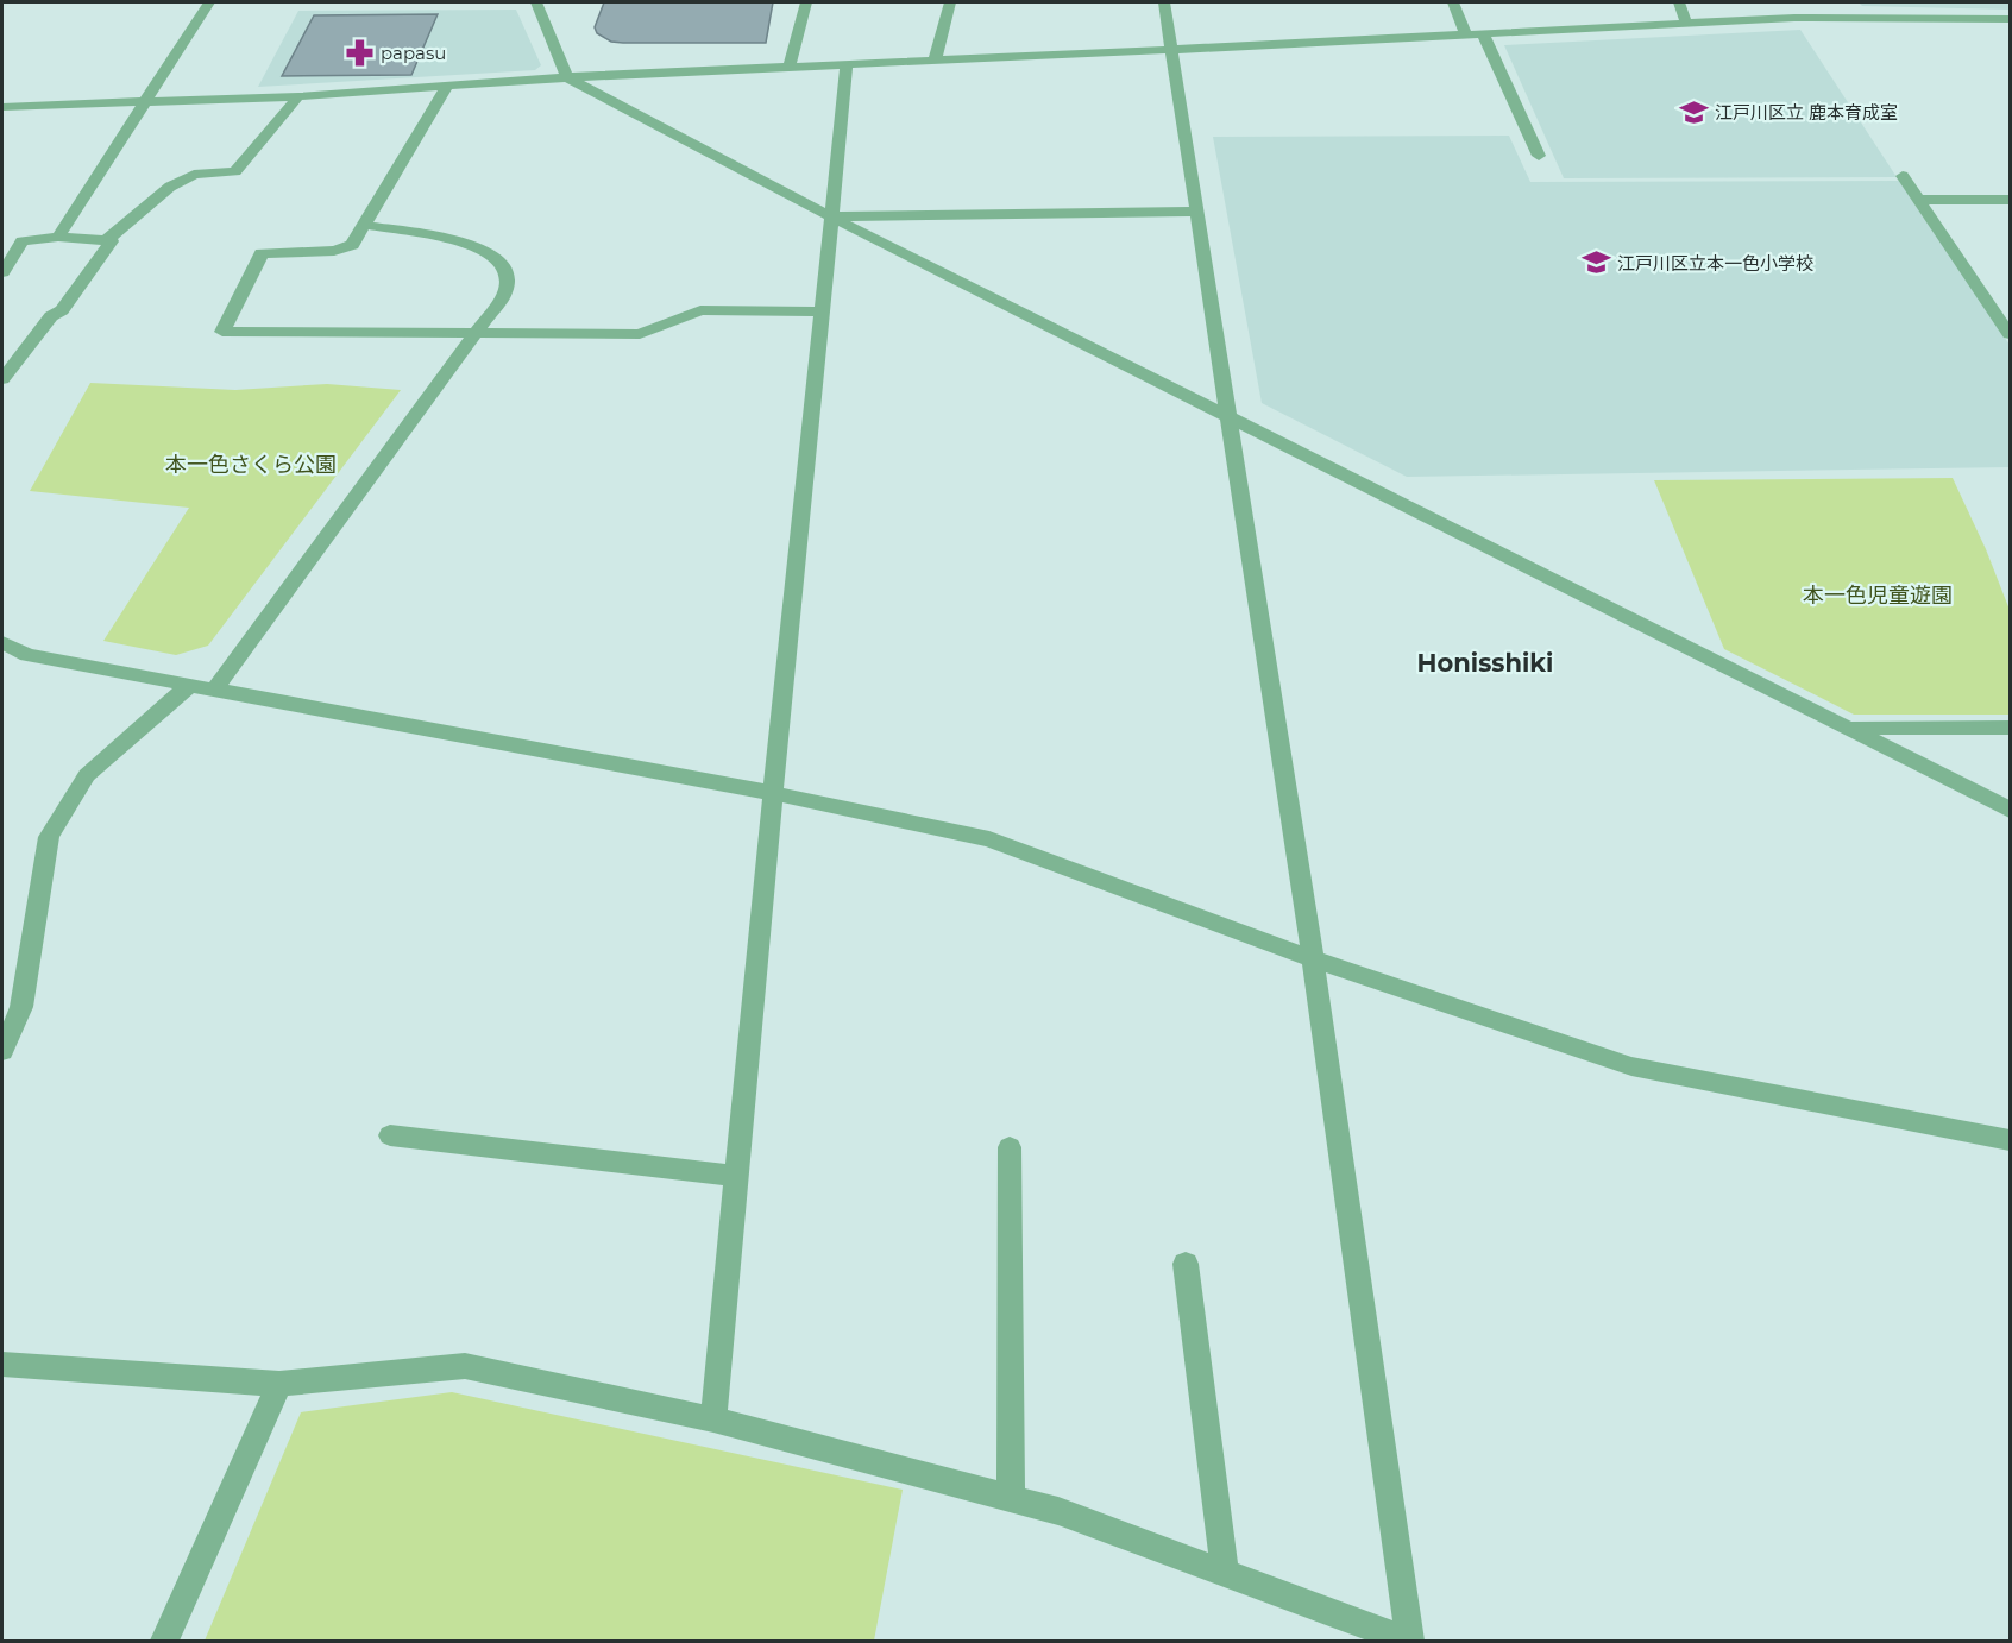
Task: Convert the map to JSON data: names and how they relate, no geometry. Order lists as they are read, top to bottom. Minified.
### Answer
{"districts":["Honisshiki"],"parks":["本一色さくら公園","本一色児童遊園"],"places":{"pharmacy":["papasu"],"school or university":["江戸川区立 鹿本育成室","江戸川区立本一色小学校"]}}
